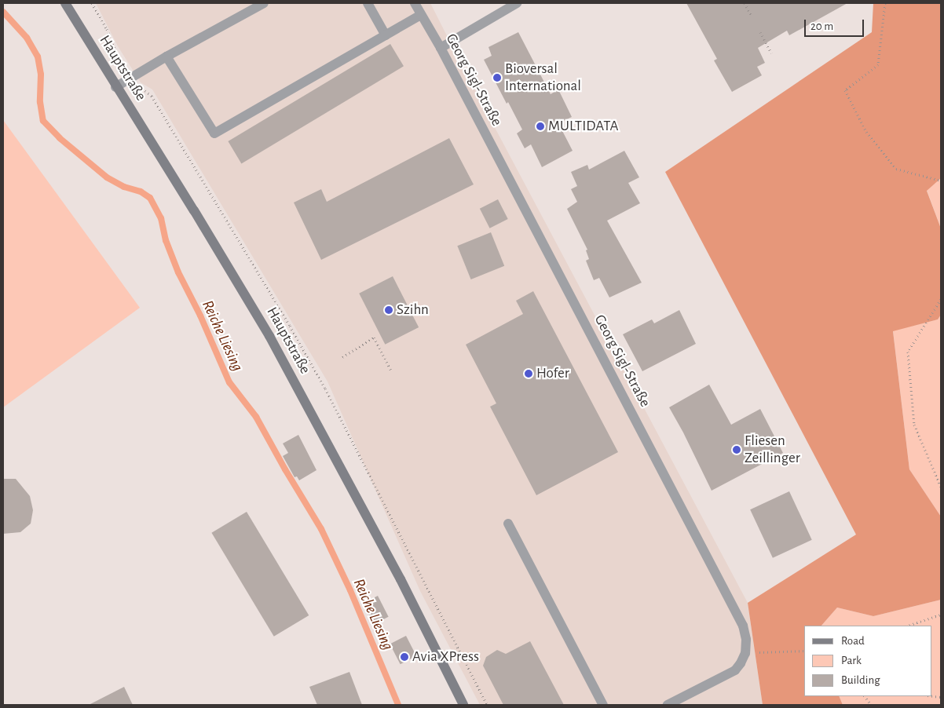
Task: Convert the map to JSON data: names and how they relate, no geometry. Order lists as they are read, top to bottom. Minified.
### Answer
{"streets":{"main road":["Hauptstraße"],"street":["Georg Sigl-Straße"]},"water":["Reiche Liesing"],"places":["Bioversal International","MULTIDATA","Szihn","Hofer","Fliesen Zeillinger","Avia XPress"],"legend":["Road","Park","Building"],"scale_bar":"20 m"}
